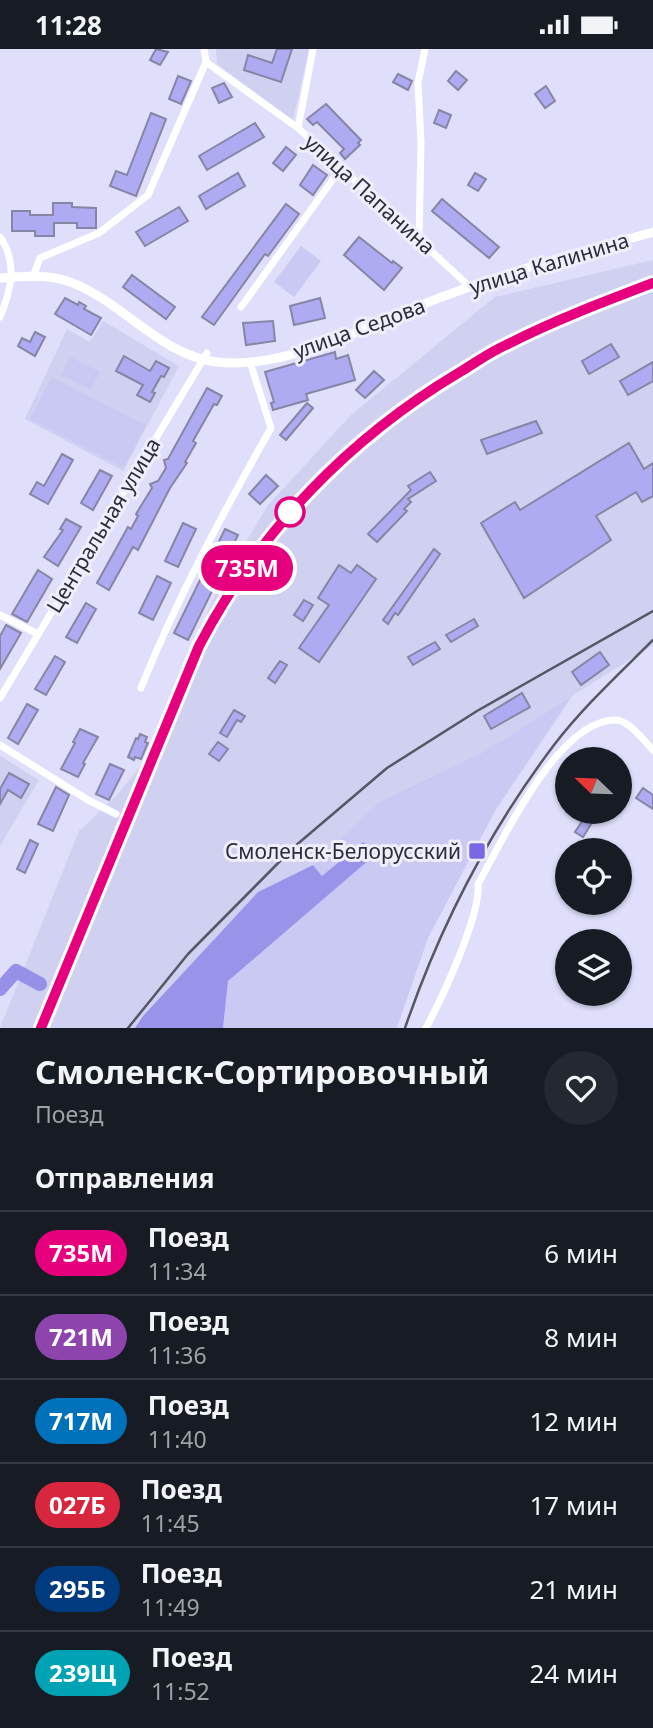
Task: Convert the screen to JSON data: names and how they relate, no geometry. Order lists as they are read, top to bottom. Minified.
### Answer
{"streets":{"street":["улица Папанина","улица Калинина","улица Седова","Центральная улица"]},"crossings":[["улица Папанина","улица Калинина"],["улица Калинина","улица Седова"],["улица Седова","Центральная улица"]],"places":{"transit":["Смоленск-Белорусский"]},"north":"top left","page":{"status":"11:28","on_map":"735М","heading":[["Смоленск-Сортировочный","Поезд"],"Отправления"],"list":[{"mark":"735М","name":"Поезд","note":"11:34","value":"6 мин"},{"mark":"721М","name":"Поезд","note":"11:36","value":"8 мин"},{"mark":"717М","name":"Поезд","note":"11:40","value":"12 мин"},{"mark":"027Б","name":"Поезд","note":"11:45","value":"17 мин"},{"mark":"295Б","name":"Поезд","note":"11:49","value":"21 мин"},{"mark":"239Щ","name":"Поезд","note":"11:52","value":"24 мин"}]}}
